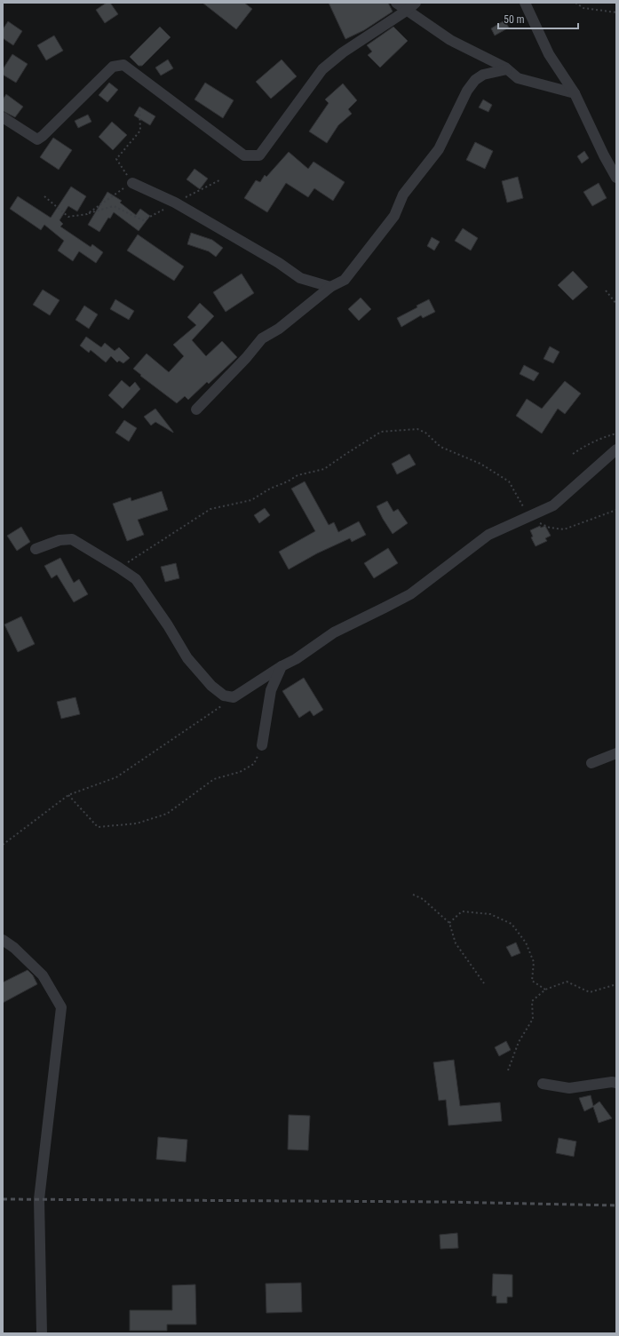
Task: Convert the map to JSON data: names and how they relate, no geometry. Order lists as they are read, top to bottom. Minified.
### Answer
{"scale_bar":"50 m"}
